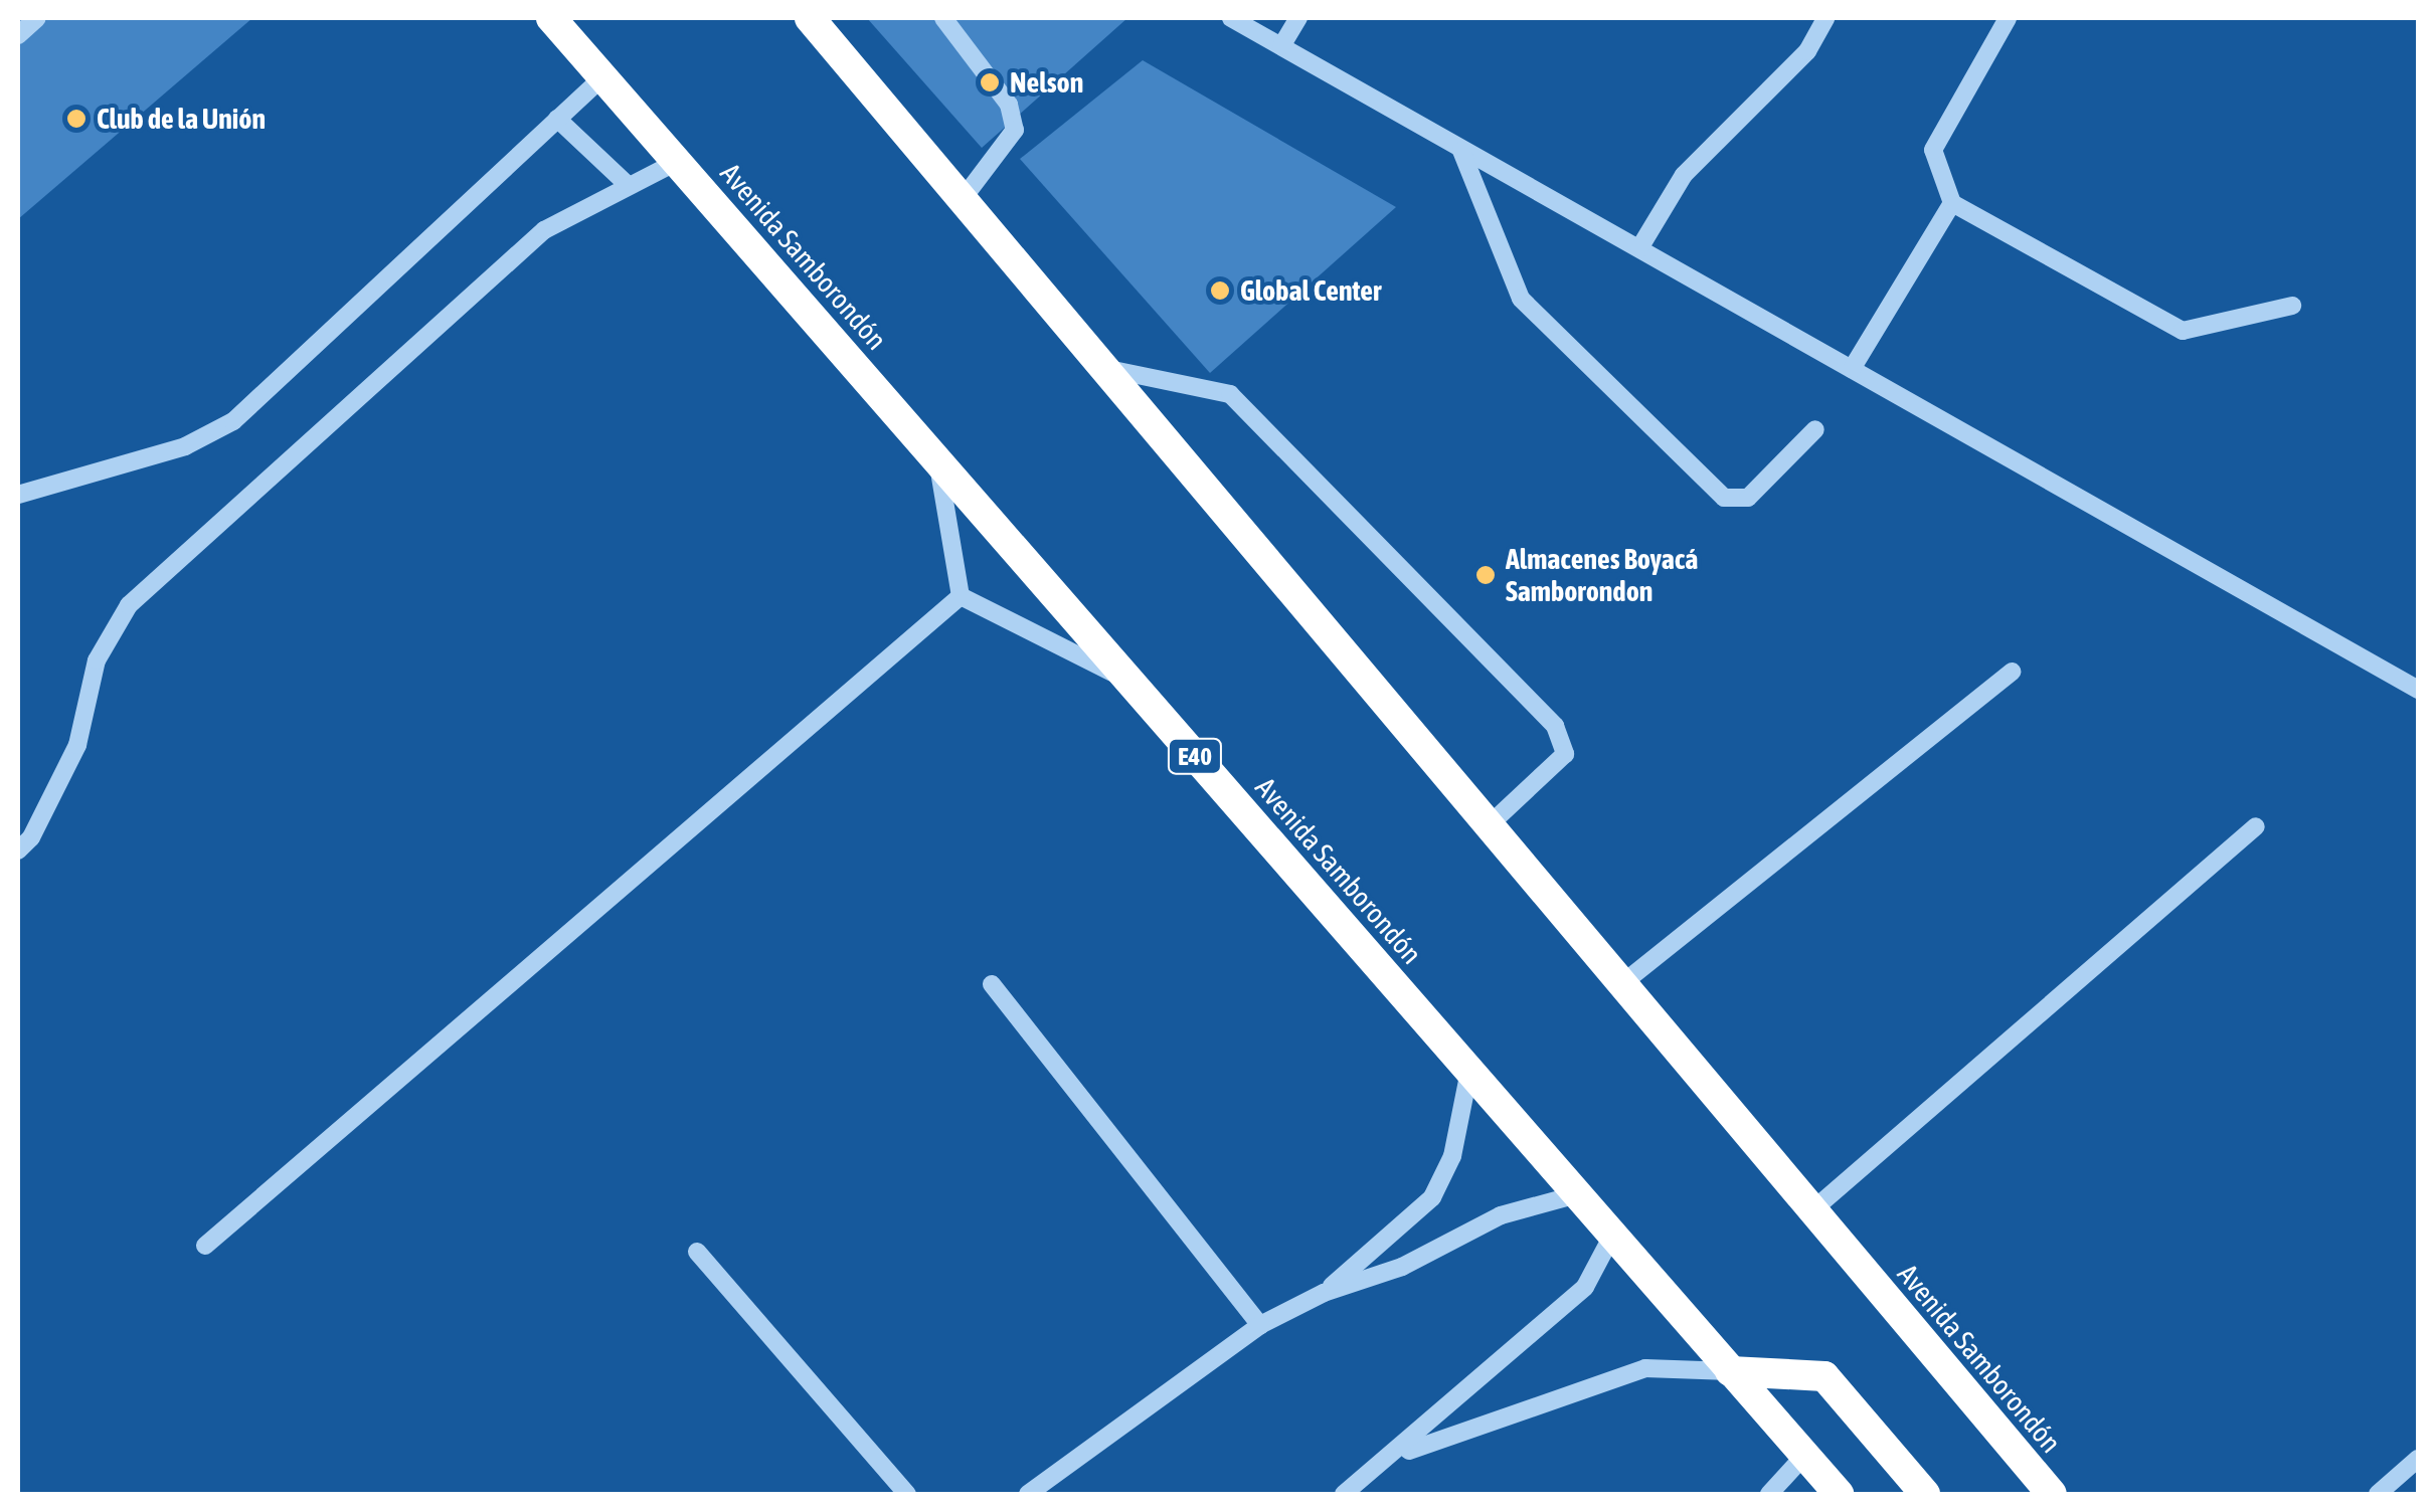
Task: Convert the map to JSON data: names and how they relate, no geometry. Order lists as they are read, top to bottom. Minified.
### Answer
{"streets":{"highway":["Avenida Samborondón","E40"]},"places":["Nelson","Club de la Unión","Global Center","Almacenes Boyacá Samborondon"]}
